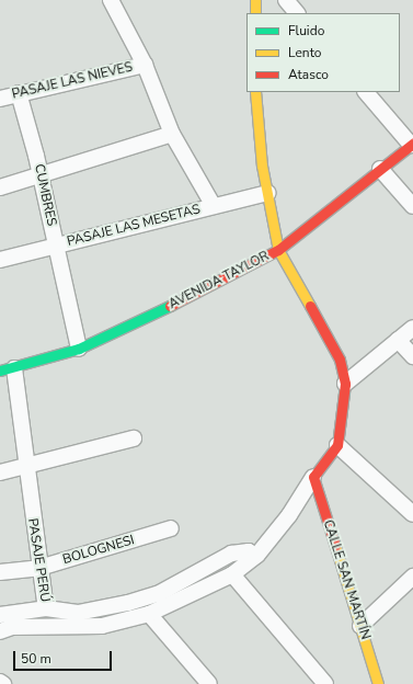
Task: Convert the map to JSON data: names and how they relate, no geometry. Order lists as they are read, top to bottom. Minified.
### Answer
{"streets":{"street":["PASAJE LAS NIEVES","CUMBRES","PASAJE LAS MESETAS","AVENIDA TAYLOR","BOLOGNESI","PASAJE PERÚ","CALLE SAN MARTÍN"]},"crossings":[["PASAJE LAS NIEVES","CUMBRES"],["CUMBRES","PASAJE LAS MESETAS"],["CUMBRES","AVENIDA TAYLOR"],["AVENIDA TAYLOR","PASAJE PERÚ"],["BOLOGNESI","PASAJE PERÚ"]],"legend":["Fluido","Lento","Atasco"],"scale_bar":"50 m"}
